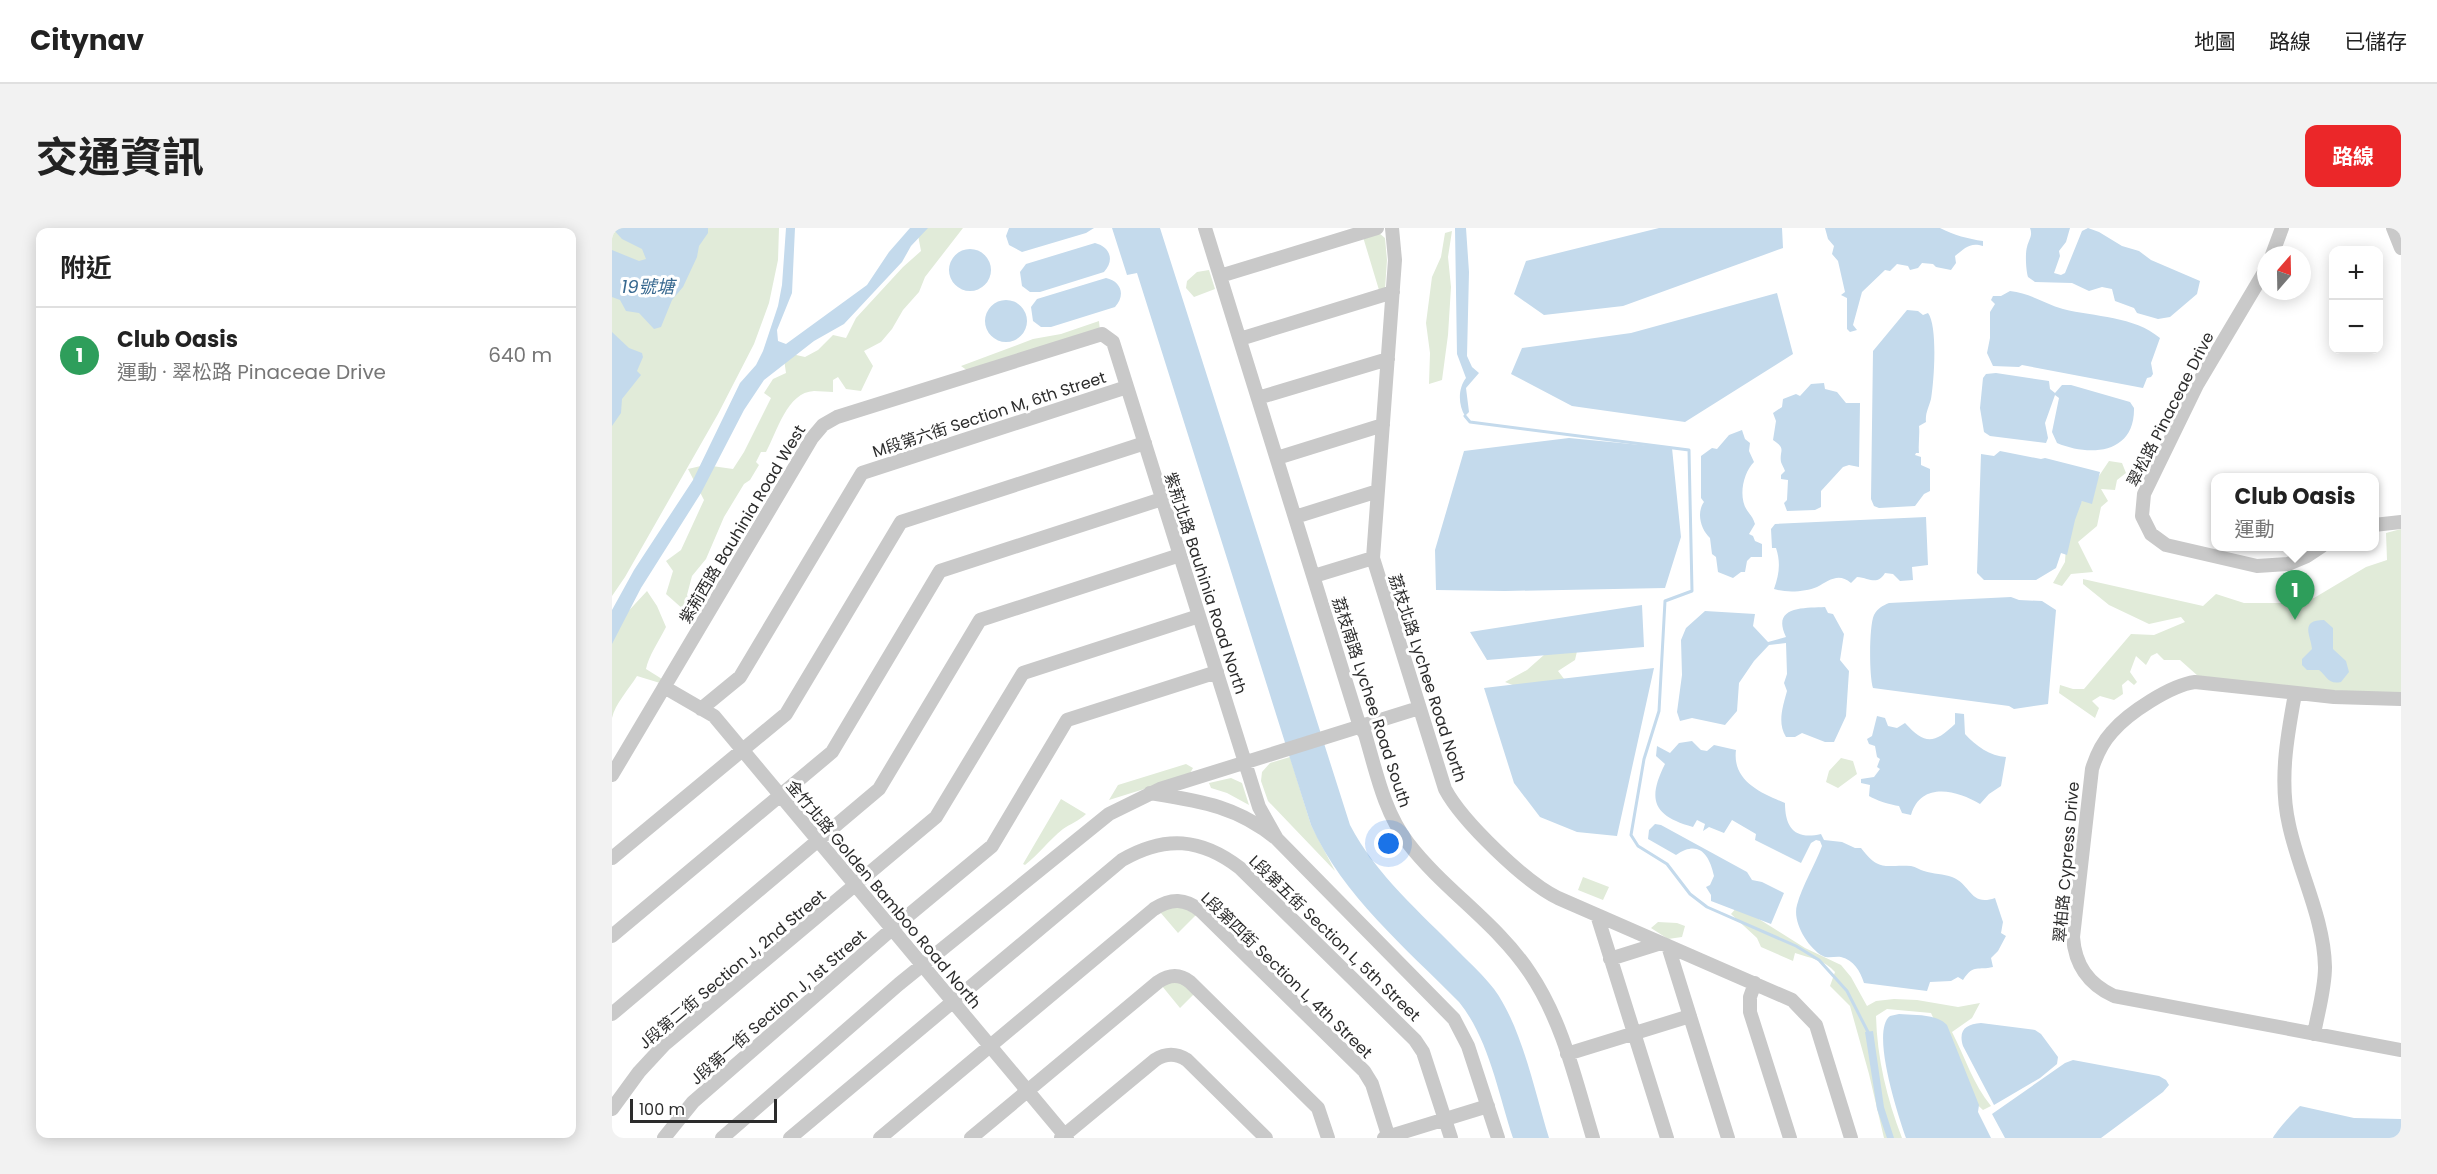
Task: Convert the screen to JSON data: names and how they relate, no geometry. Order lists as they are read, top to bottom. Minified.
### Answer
{"streets":{"street":["翠松路 Pinaceae Drive","M段第六街 Section M, 6th Street","紫荊西路 Bauhinia Road West","紫荊北路 Bauhinia Road North","荔枝北路 Lychee Road North","荔枝南路 Lychee Road South","翠柏路 Cypress Drive","金竹北路 Golden Bamboo Road North","L段第五街 Section L, 5th Street","J段第二街 Section J, 2nd Street","L段第四街 Section L, 4th Street","J段第一街 Section J, 1st Street"]},"crossings":[["M段第六街 Section M, 6th Street","紫荊北路 Bauhinia Road North"],["M段第六街 Section M, 6th Street","金竹北路 Golden Bamboo Road North"],["紫荊西路 Bauhinia Road West","紫荊北路 Bauhinia Road North"],["紫荊西路 Bauhinia Road West","金竹北路 Golden Bamboo Road North"],["紫荊北路 Bauhinia Road North","J段第二街 Section J, 2nd Street"],["紫荊北路 Bauhinia Road North","J段第一街 Section J, 1st Street"],["金竹北路 Golden Bamboo Road North","L段第五街 Section L, 5th Street"],["金竹北路 Golden Bamboo Road North","J段第二街 Section J, 2nd Street"],["金竹北路 Golden Bamboo Road North","L段第四街 Section L, 4th Street"],["金竹北路 Golden Bamboo Road North","J段第一街 Section J, 1st Street"]],"water":["19號塘"],"scale_bar":"100 m","north":"top","page":{"header":"Citynav","nav":["地圖","路線","已儲存"],"title":"交通資訊","buttons":"路線","heading":"附近","map_buttons":["+","−"],"list":[{"mark":"1","name":"Club Oasis","note":"運動 · 翠松路 Pinaceae Drive","value":"640 m"}],"popup":["Club Oasis","運動"],"pins":"1","scale":"100 m"}}
